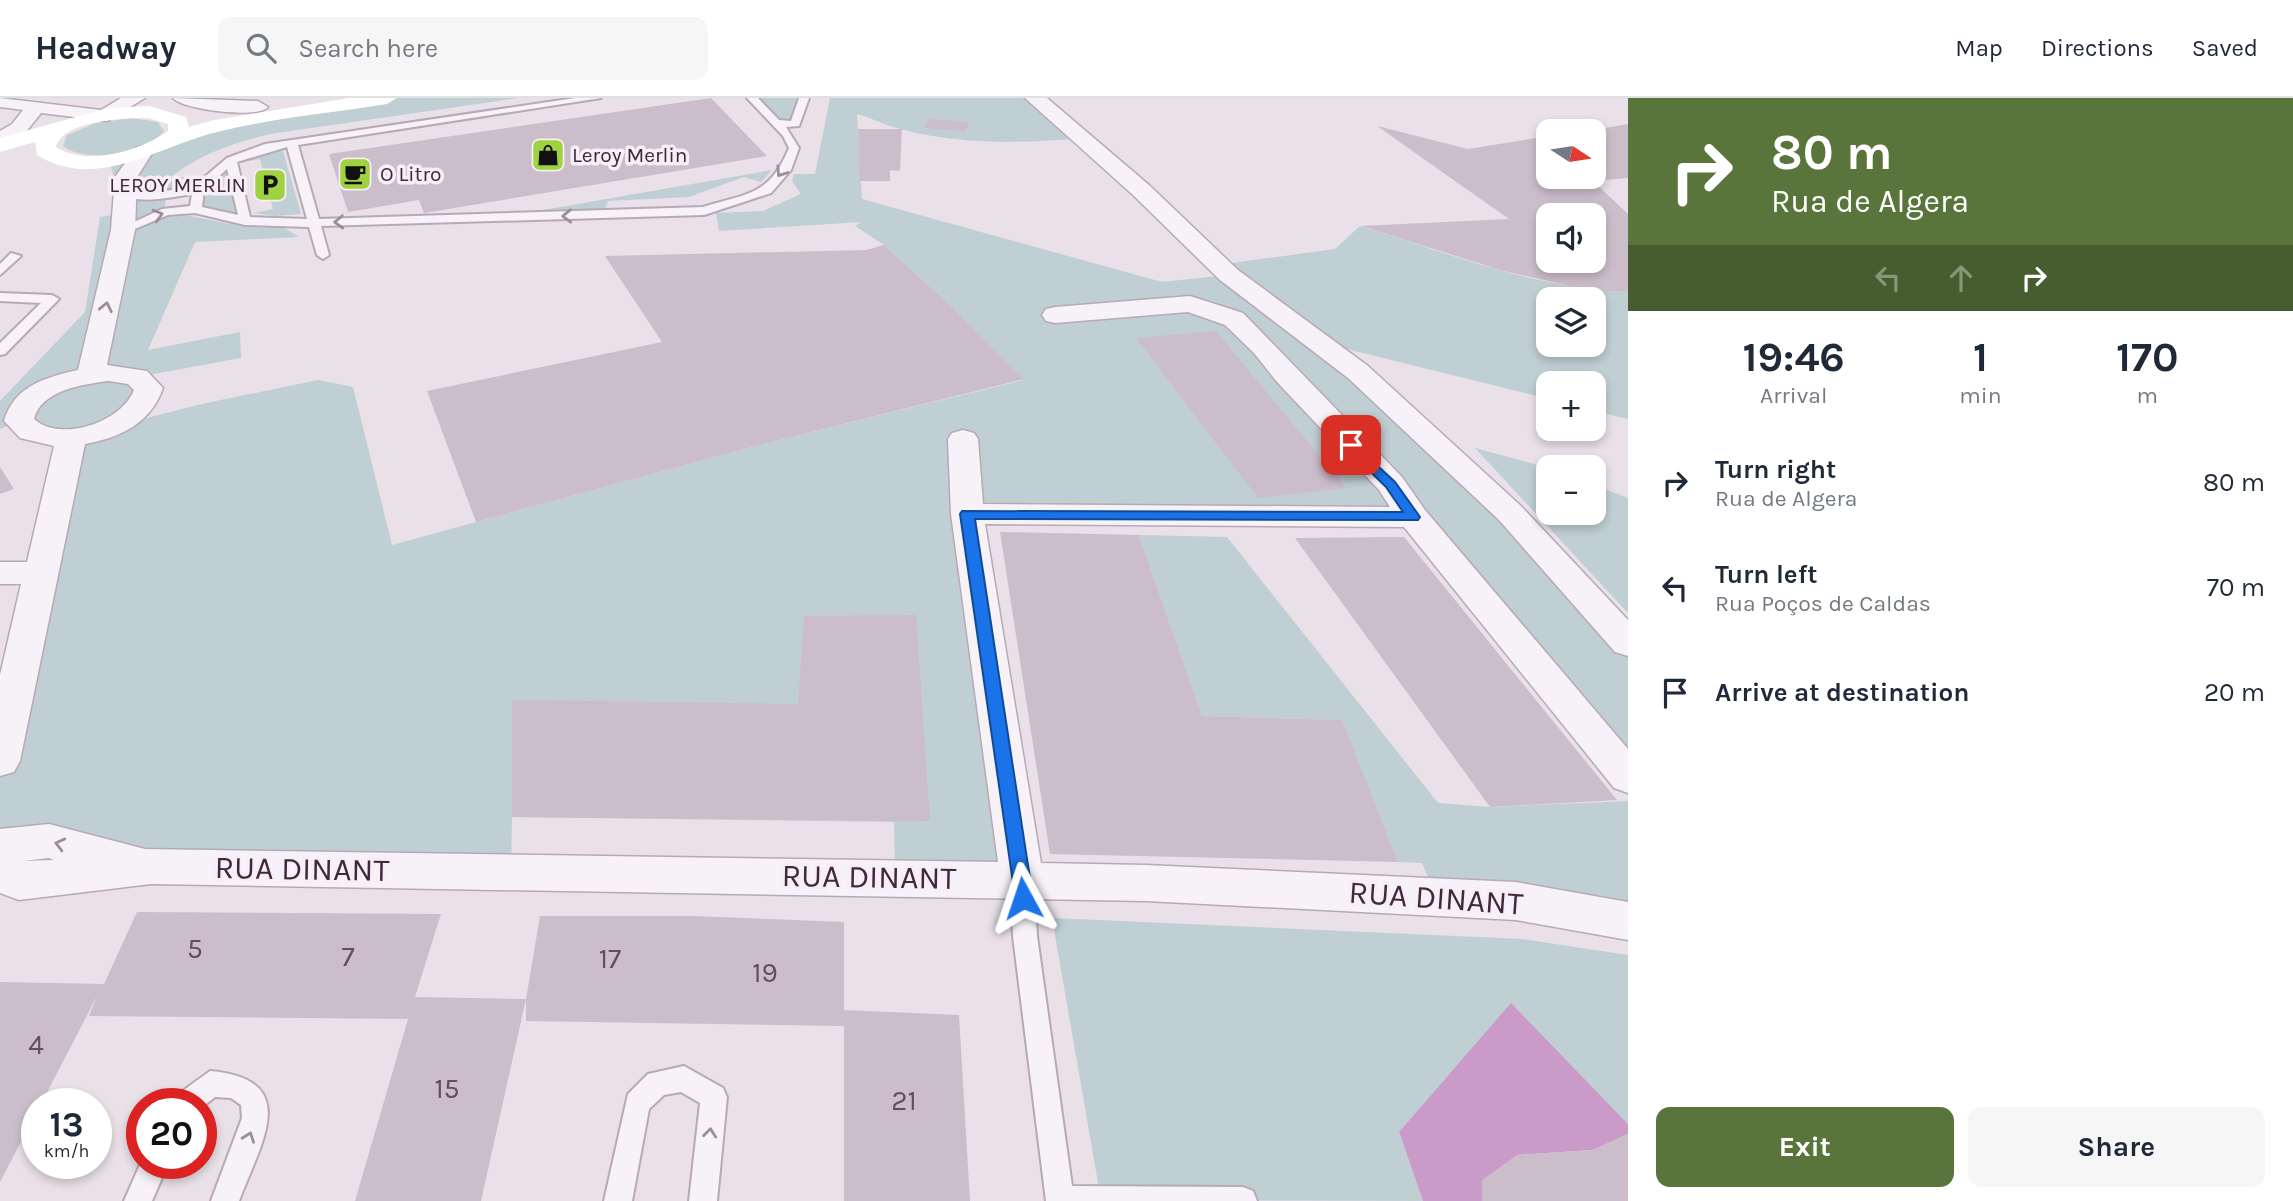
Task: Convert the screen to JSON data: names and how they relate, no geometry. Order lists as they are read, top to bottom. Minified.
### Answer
{"streets":{"street":["RUA DINANT"]},"places":{"shop":["Leroy Merlin"],"cafe":["O Litro"],"parking":["LEROY MERLIN"]},"house_numbers":["5","7","17","19","4","15","21"],"north":"right","page":{"header":"Headway","search":"Search here","nav":["Map","Directions","Saved"],"turn":["80 m","Rua de Algera"],"map_buttons":["+","−"],"eta":["19:46","Arrival","1","min","170","m"],"list":[{"name":"Turn right","note":"Rua de Algera","value":"80 m"},{"name":"Turn left","note":"Rua Poços de Caldas","value":"70 m"},{"name":"Arrive at destination","value":"20 m"}],"speed":"13 km/h","limit":"20","buttons":["Exit","Share"]}}
